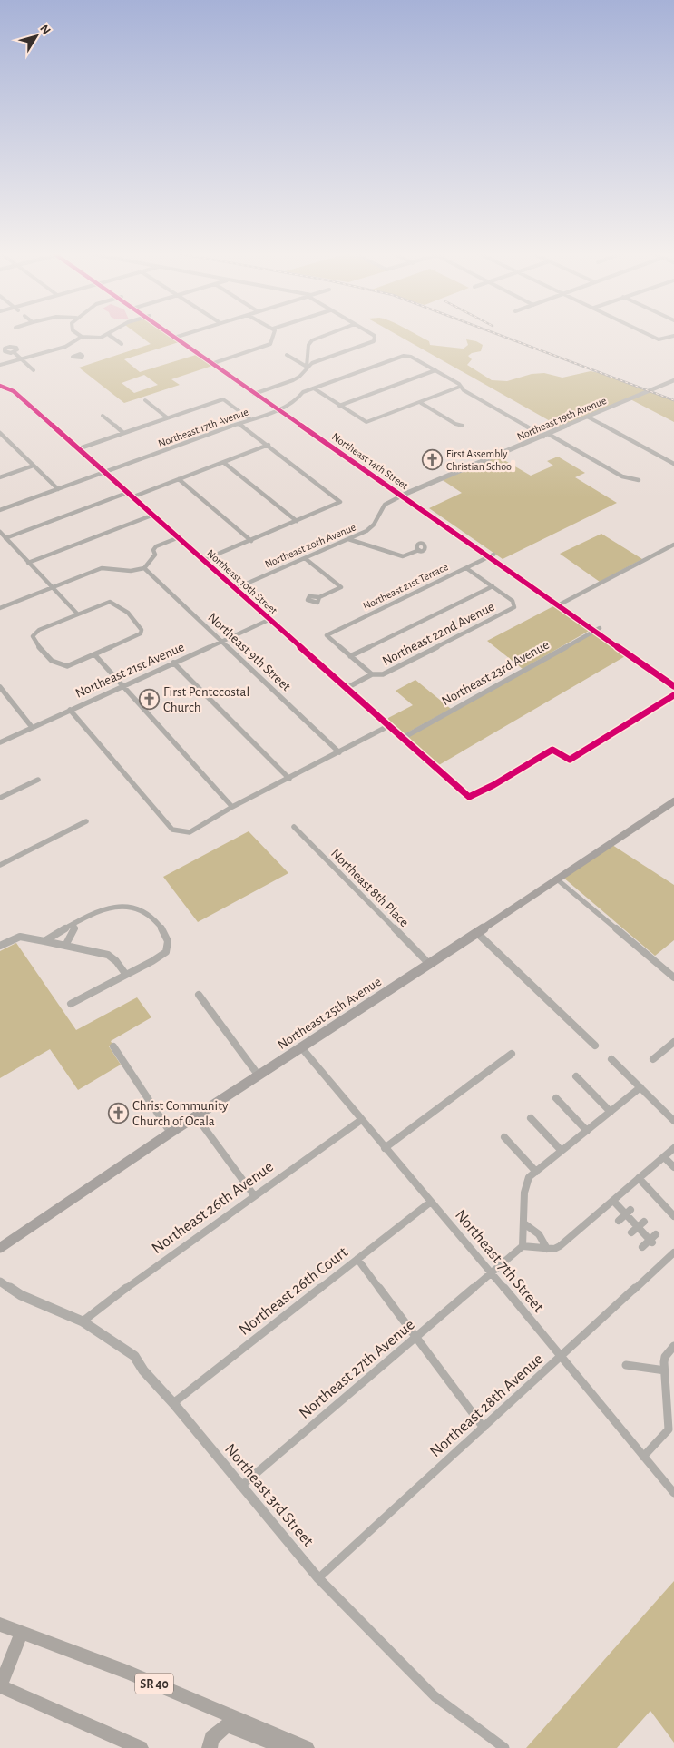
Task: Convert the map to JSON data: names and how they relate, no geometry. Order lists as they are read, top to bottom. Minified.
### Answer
{"streets":{"main road":["Northeast 14th Street","Northeast 25th Avenue","SR 40"],"street":["Northeast 19th Avenue","Northeast 17th Avenue","Northeast 20th Avenue","Northeast 10th Street","Northeast 21st Terrace","Northeast 22nd Avenue","Northeast 9th Street","Northeast 21st Avenue","Northeast 23rd Avenue","Northeast 8th Place","Northeast 26th Avenue","Northeast 7th Street","Northeast 26th Court","Northeast 27th Avenue","Northeast 28th Avenue","Northeast 3rd Street"]},"crossings":[["Northeast 19th Avenue","Northeast 14th Street"],["Northeast 19th Avenue","Northeast 20th Avenue"],["Northeast 17th Avenue","Northeast 14th Street"],["Northeast 17th Avenue","Northeast 10th Street"],["Northeast 14th Street","Northeast 20th Avenue"],["Northeast 14th Street","Northeast 21st Terrace"],["Northeast 14th Street","Northeast 23rd Avenue"],["Northeast 20th Avenue","Northeast 10th Street"],["Northeast 10th Street","Northeast 22nd Avenue"],["Northeast 10th Street","Northeast 21st Avenue"],["Northeast 10th Street","Northeast 23rd Avenue"],["Northeast 9th Street","Northeast 21st Avenue"],["Northeast 8th Place","Northeast 25th Avenue"],["Northeast 25th Avenue","Northeast 7th Street"],["Northeast 26th Avenue","Northeast 7th Street"],["Northeast 26th Avenue","Northeast 3rd Street"],["Northeast 7th Street","Northeast 26th Court"],["Northeast 7th Street","Northeast 27th Avenue"],["Northeast 7th Street","Northeast 28th Avenue"],["Northeast 26th Court","Northeast 3rd Street"],["Northeast 27th Avenue","Northeast 3rd Street"],["Northeast 28th Avenue","Northeast 3rd Street"]],"places":{"church":["First Assembly Christian School","First Pentecostal Church","Christ Community Church of Ocala"]},"north":"top right"}
